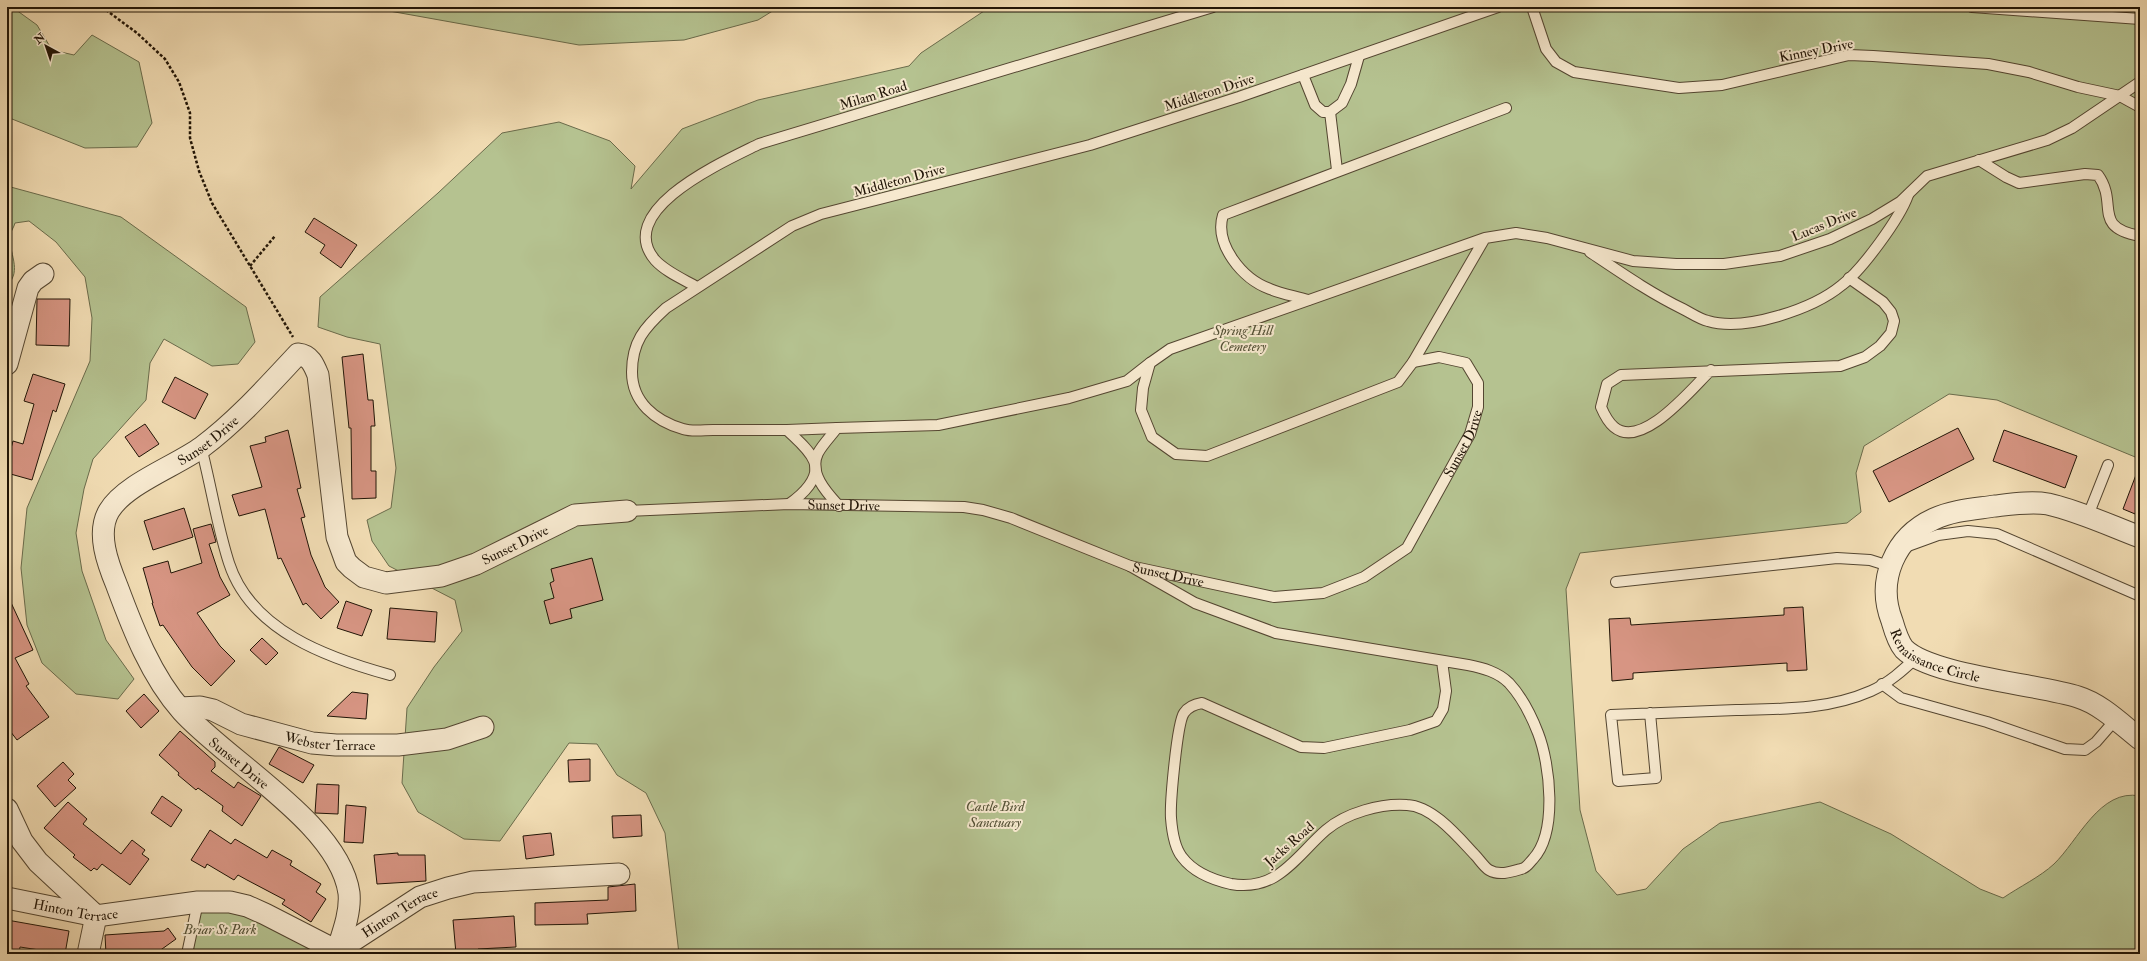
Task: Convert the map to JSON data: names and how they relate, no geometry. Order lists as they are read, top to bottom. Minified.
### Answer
{"streets":{"street":["Sunset Drive","Renaissance Circle","Webster Terrace","Hinton Terrace"],"lane":["Kinney Drive","Middleton Drive","Milam Road","Lucas Drive","Jacks Road"]},"crossings":[["Kinney Drive","Lucas Drive"],["Middleton Drive","Milam Road"],["Middleton Drive","Lucas Drive"],["Sunset Drive","Webster Terrace"],["Sunset Drive","Jacks Road"],["Sunset Drive","Hinton Terrace"]],"parks":["Spring Hill Cemetery","Castle Bird Sanctuary","Briar St Park"],"north":"top left"}
